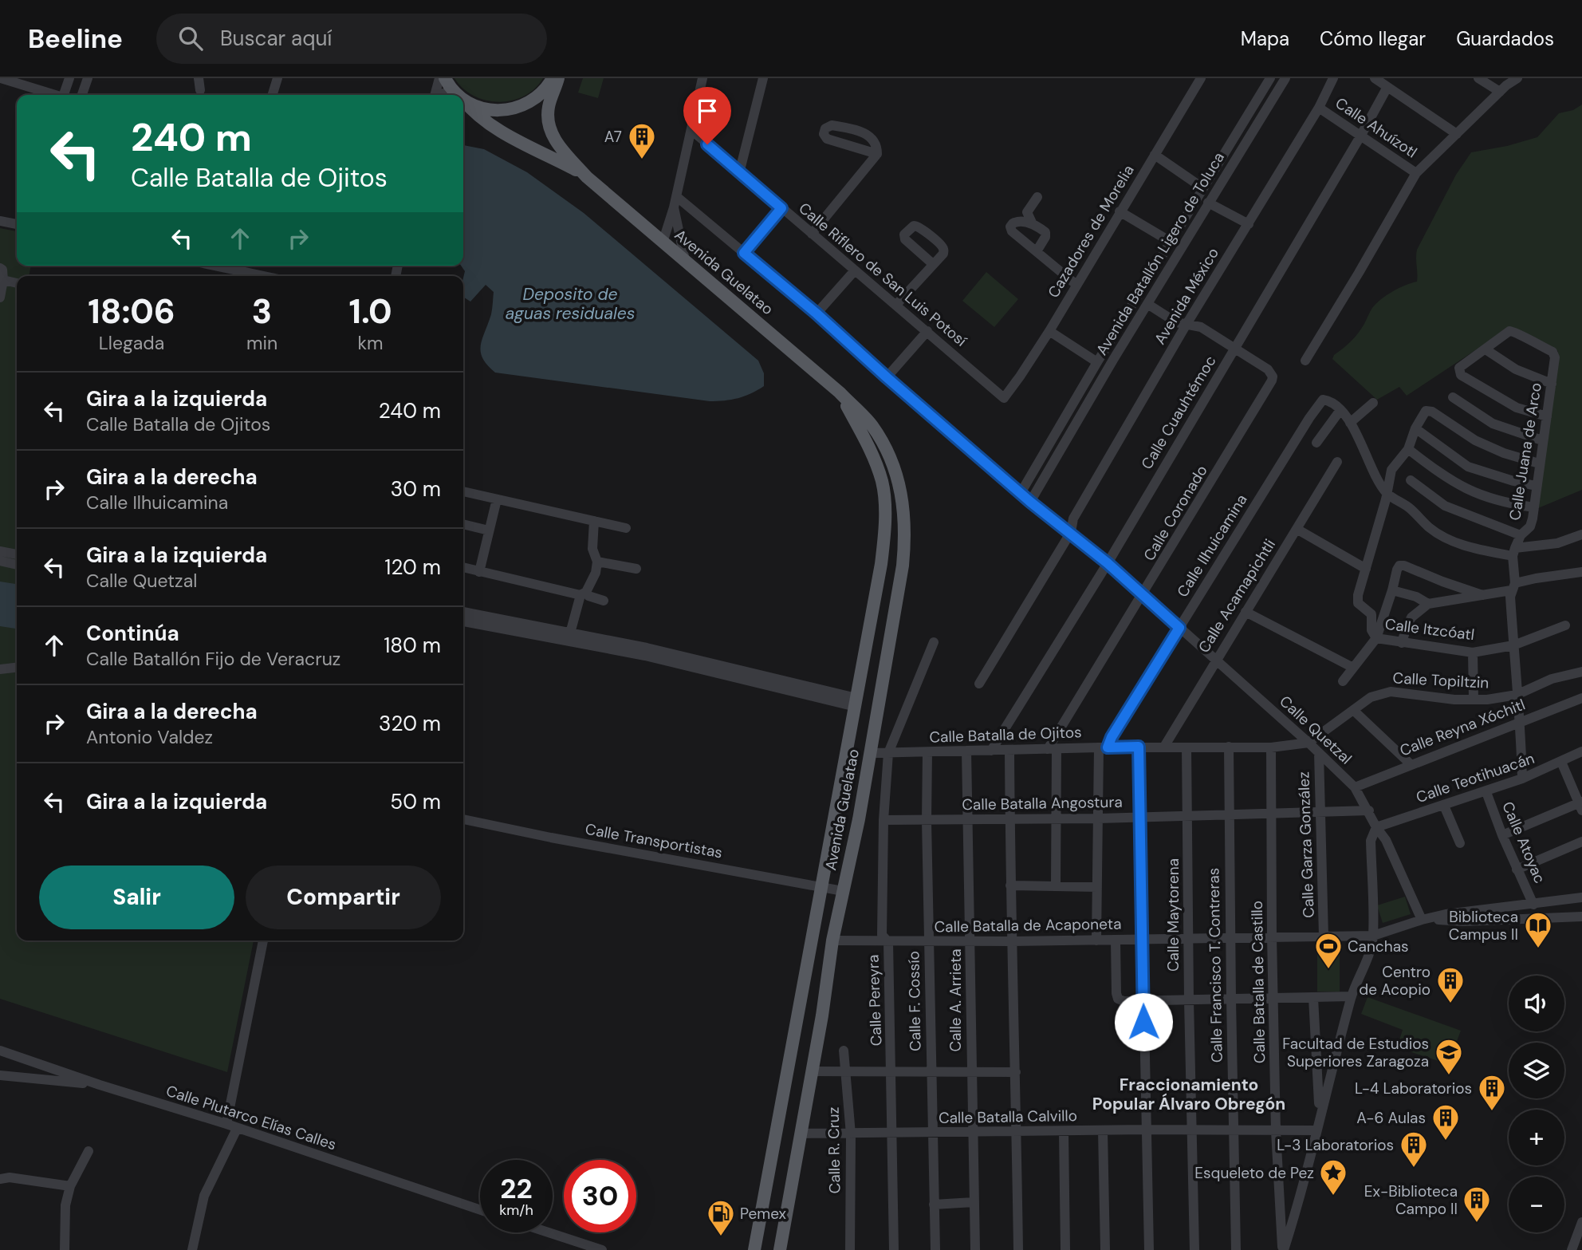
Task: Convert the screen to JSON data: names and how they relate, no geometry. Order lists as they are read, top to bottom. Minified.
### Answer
{"streets":{"main road":["Avenida Guelatao"],"street":["Calle Ahuízotl","Cazadores de Morelia","Avenida Batallón Ligero de Toluca","Calle Riflero de San Luis Potosí","Avenida México","Calle Cuauhtémoc","Calle Juana de Arco","Calle Coronado","Calle Ilhuicamina","Calle Acamapichtli","Calle Itzcóatl","Calle Topiltzin","Calle Reyna Xóchitl","Calle Quetzal","Calle Batalla de Ojitos","Calle Teotihuacán","Calle Batalla Angostura","Calle Transportistas","Calle Atoyac","Calle Garza González","Calle Maytorena","Calle Batalla de Acaponeta","Calle Francisco T. Contreras","Calle Batalla de Castillo","Calle Pereyra","Calle A. Arrieta","Calle F. Cossío","Calle Batalla Calvillo","Calle Plutarco Elías Calles","Calle R. Cruz"]},"crossings":[["Calle Ahuízotl","Avenida México"],["Calle Ahuízotl","Calle Cuauhtémoc"],["Cazadores de Morelia","Calle Riflero de San Luis Potosí"],["Avenida Batallón Ligero de Toluca","Calle Quetzal"],["Avenida Guelatao","Calle Batalla de Ojitos"],["Avenida Guelatao","Calle Transportistas"],["Avenida Guelatao","Calle Batalla de Acaponeta"],["Avenida Guelatao","Calle Batalla Calvillo"],["Avenida México","Calle Quetzal"],["Calle Cuauhtémoc","Calle Coronado"],["Calle Cuauhtémoc","Calle Quetzal"],["Calle Cuauhtémoc","Calle Batalla de Ojitos"],["Calle Juana de Arco","Calle Itzcóatl"],["Calle Juana de Arco","Calle Topiltzin"],["Calle Juana de Arco","Calle Reyna Xóchitl"],["Calle Juana de Arco","Calle Teotihuacán"],["Calle Coronado","Calle Quetzal"],["Calle Coronado","Calle Batalla de Ojitos"],["Calle Ilhuicamina","Calle Quetzal"],["Calle Ilhuicamina","Calle Batalla de Ojitos"],["Calle Acamapichtli","Calle Quetzal"],["Calle Acamapichtli","Calle Batalla de Ojitos"],["Calle Topiltzin","Calle Quetzal"],["Calle Topiltzin","Calle Batalla de Ojitos"],["Calle Reyna Xóchitl","Calle Quetzal"],["Calle Quetzal","Calle Batalla de Ojitos"],["Calle Quetzal","Calle Teotihuacán"],["Calle Quetzal","Calle Batalla Angostura"],["Calle Quetzal","Calle Garza González"],["Calle Quetzal","Calle Batalla de Acaponeta"],["Calle Batalla de Ojitos","Calle Maytorena"],["Calle Batalla de Ojitos","Calle Francisco T. Contreras"],["Calle Batalla de Ojitos","Calle Batalla de Castillo"],["Calle Batalla de Ojitos","Calle Pereyra"],["Calle Batalla de Ojitos","Calle A. Arrieta"],["Calle Batalla de Ojitos","Calle F. Cossío"],["Calle Teotihuacán","Calle Atoyac"],["Calle Batalla Angostura","Calle Garza González"],["Calle Batalla Angostura","Calle Maytorena"],["Calle Batalla Angostura","Calle Francisco T. Contreras"],["Calle Batalla Angostura","Calle Batalla de Castillo"],["Calle Batalla Angostura","Calle Pereyra"],["Calle Batalla Angostura","Calle A. Arrieta"],["Calle Batalla Angostura","Calle F. Cossío"],["Calle Garza González","Calle Batalla de Acaponeta"],["Calle Maytorena","Calle Batalla de Acaponeta"],["Calle Maytorena","Calle Batalla Calvillo"],["Calle Batalla de Acaponeta","Calle Francisco T. Contreras"],["Calle Batalla de Acaponeta","Calle Batalla de Castillo"],["Calle Batalla de Acaponeta","Calle Pereyra"],["Calle Batalla de Acaponeta","Calle A. Arrieta"],["Calle Batalla de Acaponeta","Calle F. Cossío"],["Calle Francisco T. Contreras","Calle Batalla Calvillo"],["Calle Batalla de Castillo","Calle Batalla Calvillo"],["Calle Pereyra","Calle Batalla Calvillo"],["Calle A. Arrieta","Calle Batalla Calvillo"],["Calle F. Cossío","Calle Batalla Calvillo"],["Calle Batalla Calvillo","Calle R. Cruz"]],"districts":["Fraccionamiento Popular Álvaro Obregón"],"water":["Deposito de aguas residuales"],"places":{"building":["A7","Centro de Acopio","L-4 Laboratorios","A-6 Aulas","L-3 Laboratorios","Ex-Biblioteca Campo II"],"library":["Biblioteca Campus II"],"sports":["Canchas"],"school or university":["Facultad de Estudios Superiores Zaragoza"],"place":["Esqueleto de Pez"],"fuel station":["Pemex"]},"page":{"header":"Beeline","search":"Buscar aquí","nav":["Mapa","Cómo llegar","Guardados"],"turn":["240 m","Calle Batalla de Ojitos"],"eta":["18:06","Llegada","3","min","1.0","km"],"list":[{"name":"Gira a la izquierda","note":"Calle Batalla de Ojitos","value":"240 m"},{"name":"Gira a la derecha","note":"Calle Ilhuicamina","value":"30 m"},{"name":"Gira a la izquierda","note":"Calle Quetzal","value":"120 m"},{"name":"Continúa","note":"Calle Batallón Fijo de Veracruz","value":"180 m"},{"name":"Gira a la derecha","note":"Antonio Valdez","value":"320 m"},{"name":"Gira a la izquierda","value":"50 m"}],"buttons":["Salir","Compartir"],"map_buttons":["+","−"],"speed":"22 km/h","limit":"30"}}
